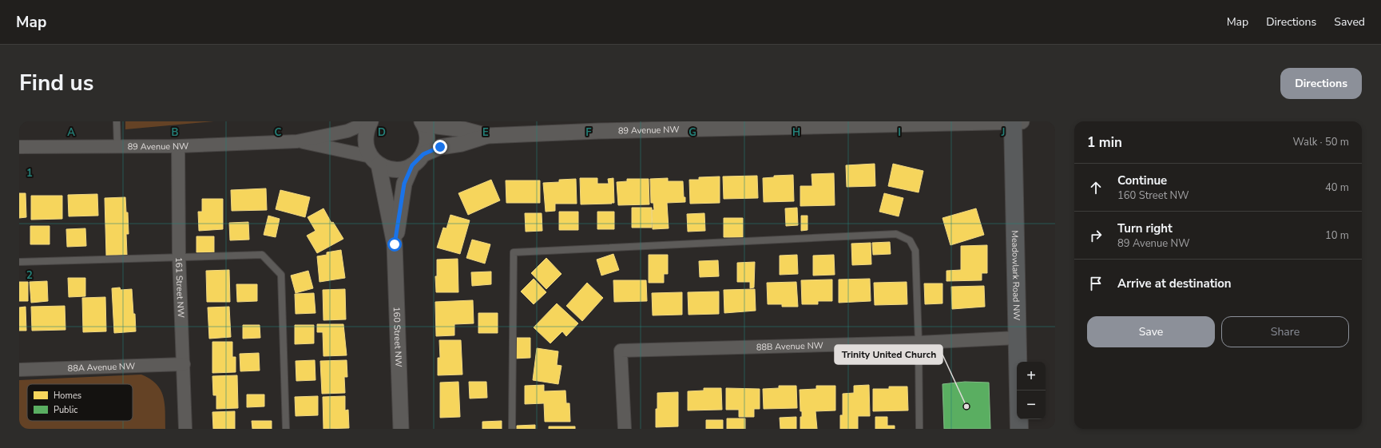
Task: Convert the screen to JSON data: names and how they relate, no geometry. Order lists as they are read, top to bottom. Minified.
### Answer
{"streets":{"main road":["Meadowlark Road NW"],"street":["89 Avenue NW","161 Street NW","160 Street NW","88B Avenue NW","88A Avenue NW"]},"crossings":[["89 Avenue NW","Meadowlark Road NW"],["89 Avenue NW","161 Street NW"],["89 Avenue NW","160 Street NW"],["Meadowlark Road NW","88B Avenue NW"],["161 Street NW","88A Avenue NW"]],"places":["Trinity United Church"],"legend":["Homes","Public"],"page":{"header":"Map","nav":["Map","Directions","Saved"],"title":"Find us","buttons":["Directions",["Save","Share"]],"heading":["1 min","Walk · 50 m"],"list":[["Continue","160 Street NW","40 m"],["Turn right","89 Avenue NW","10 m"],"Arrive at destination"],"map_buttons":["+","−"]},"grid":{"columns":["A","B","C","D","E","F","G","H","I","J"],"rows":["1","2"]}}
